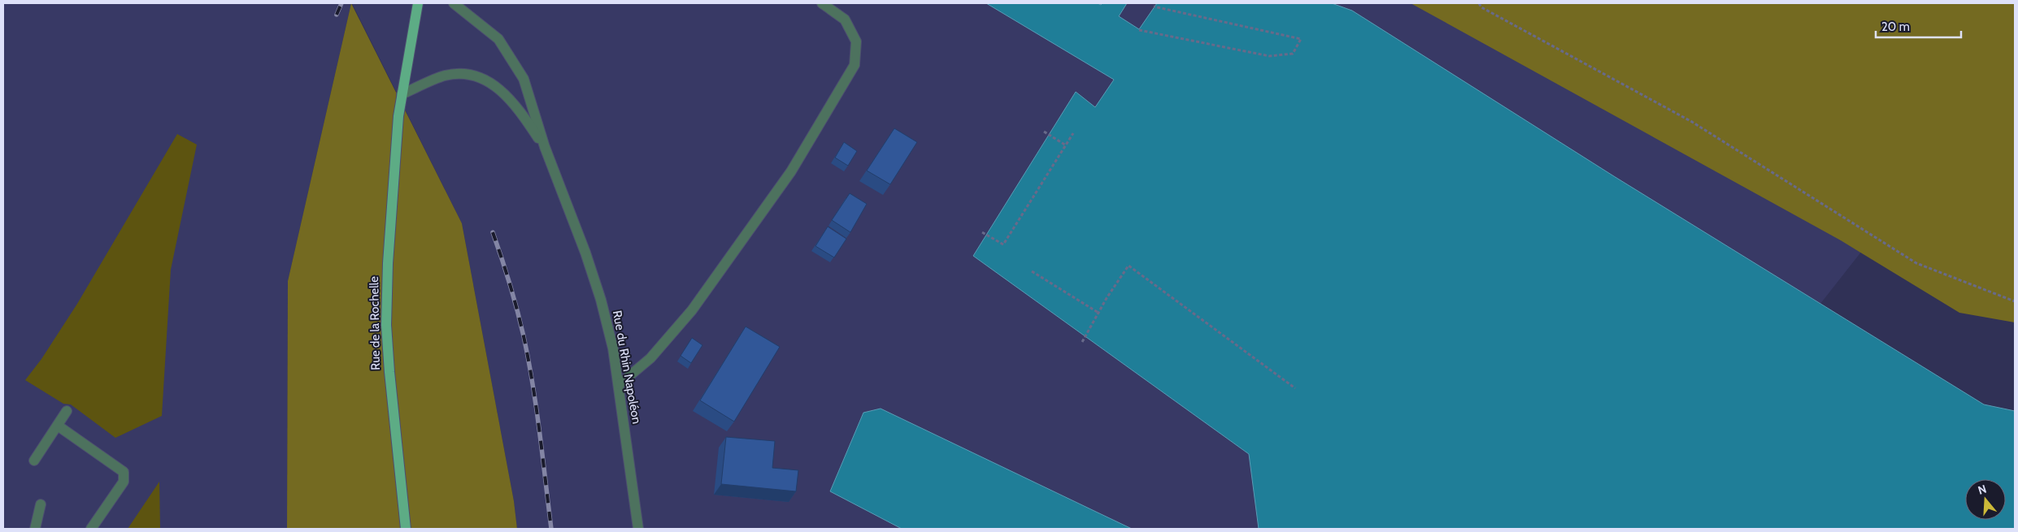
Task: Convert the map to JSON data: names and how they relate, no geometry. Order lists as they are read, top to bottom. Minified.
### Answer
{"streets":{"main road":["Rue de la Rochelle"],"street":["Rue du Rhin Napoléon"]},"crossings":[["Rue de la Rochelle","Rue du Rhin Napoléon"]],"scale_bar":"20 m","north":"top"}
